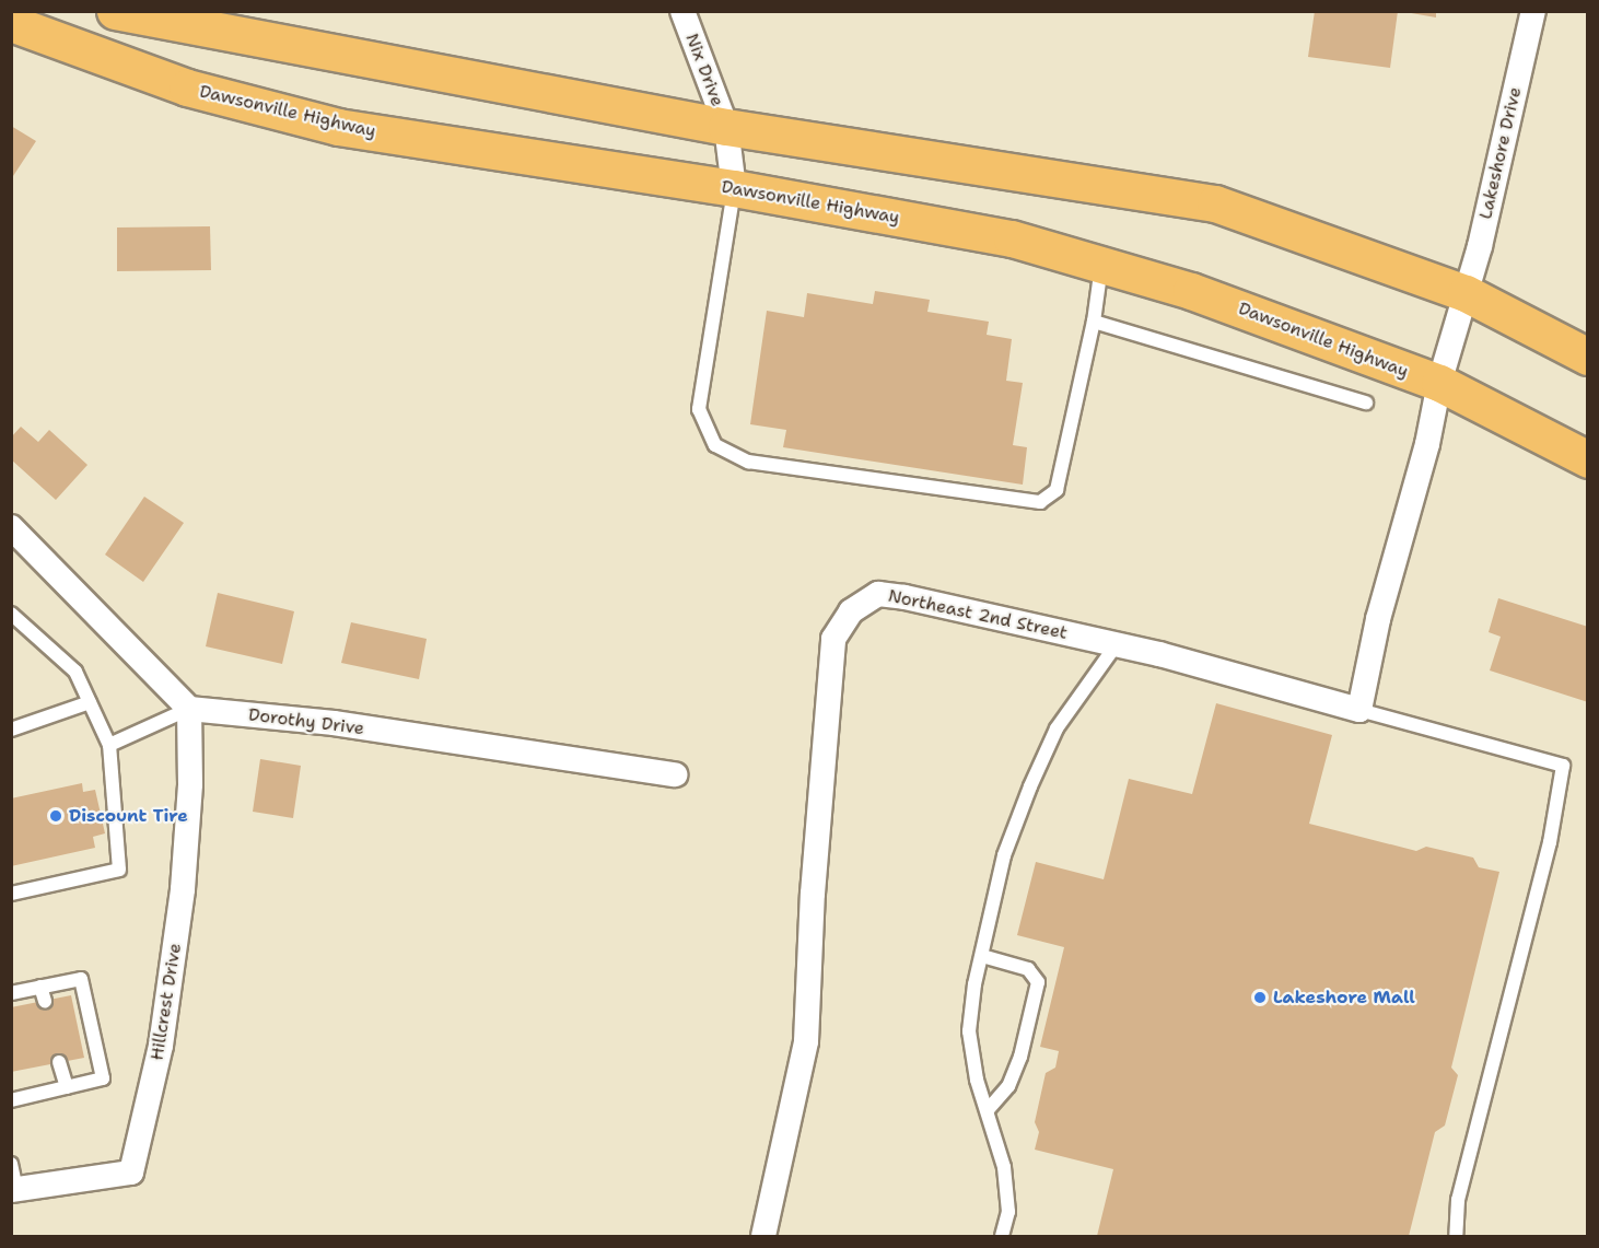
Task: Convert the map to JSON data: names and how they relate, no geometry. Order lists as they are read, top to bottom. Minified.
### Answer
{"streets":{"main road":["Dawsonville Highway"],"street":["Nix Drive","Lakeshore Drive","Northeast 2nd Street","Dorothy Drive","Hillcrest Drive"]},"crossings":[["Nix Drive","Dawsonville Highway"],["Dawsonville Highway","Lakeshore Drive"],["Dorothy Drive","Hillcrest Drive"]],"places":["Discount Tire","Lakeshore Mall"]}
